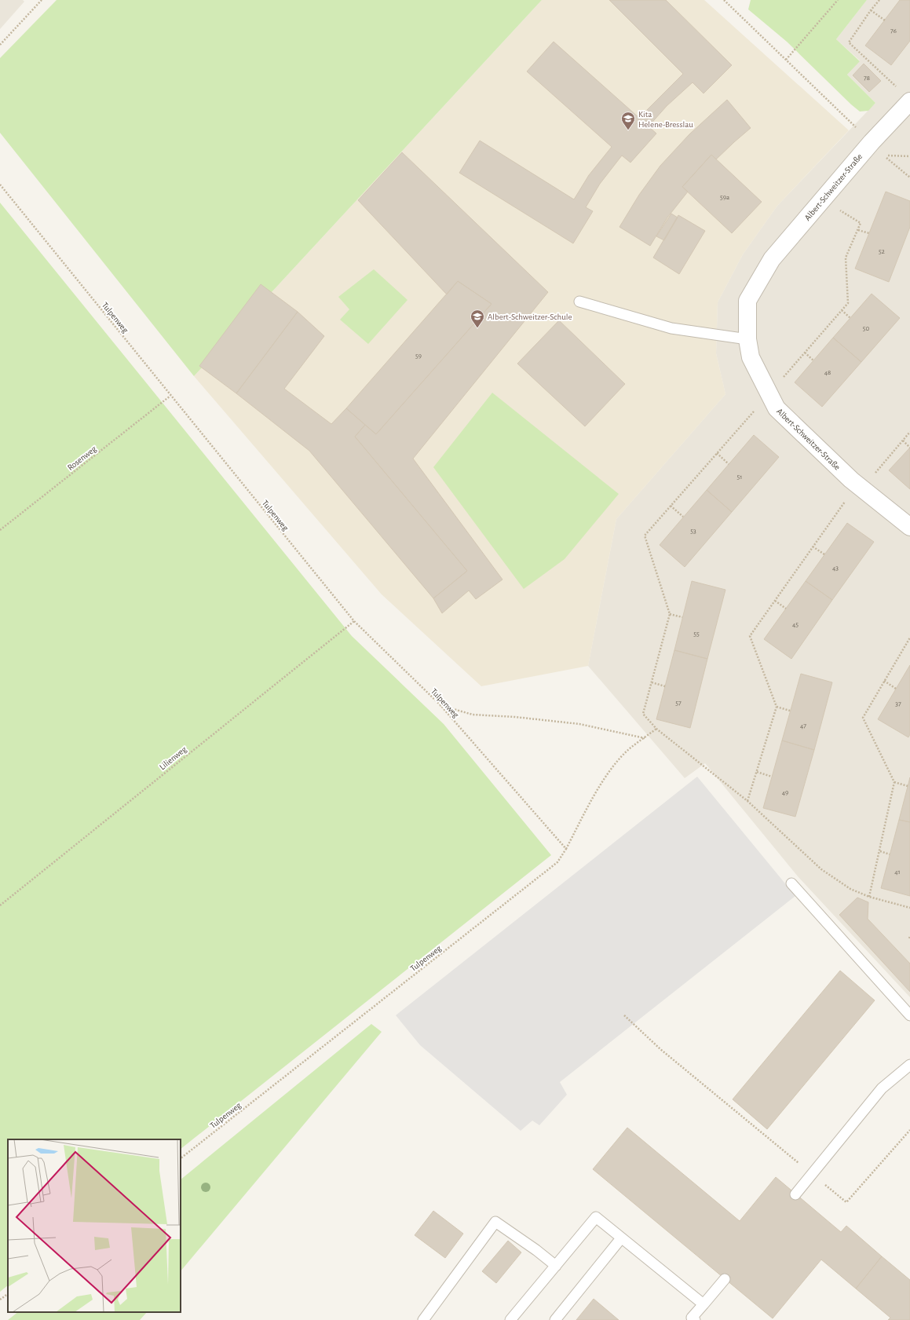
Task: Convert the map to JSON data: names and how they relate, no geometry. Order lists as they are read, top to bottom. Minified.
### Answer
{"streets":{"street":["Albert-Schweitzer-Straße"],"path":["Tulpenweg","Rosenweg","Lilienweg"]},"crossings":[["Tulpenweg","Rosenweg"],["Tulpenweg","Lilienweg"]],"places":{"school or university":["Kita Helene-Bresslau","Albert-Schweitzer-Schule"]},"house_numbers":["76","78","59a","52","50","59","48","51","53","43","45","55","57","37","47","49","41"]}
